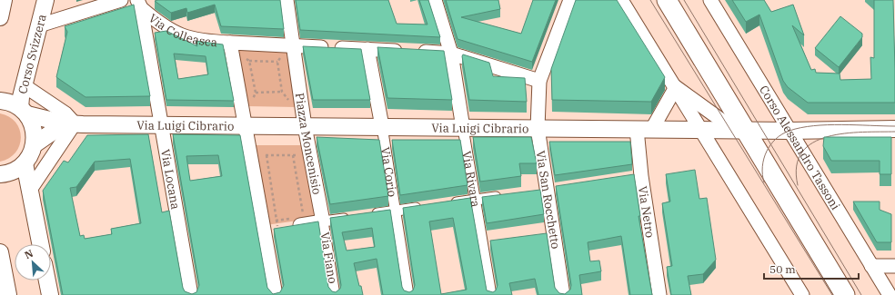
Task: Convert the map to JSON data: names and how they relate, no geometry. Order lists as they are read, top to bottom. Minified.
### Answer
{"streets":{"street":["Via Colleasca","Corso Svizzera","Via Luigi Cibrario","Piazza Moncenisio","Corso Alessandro Tassoni","Via Corio","Via Rivara","Via Locana","Via San Rocchetto","Via Netro","Via Fiano"]},"crossings":[["Via Colleasca","Via Locana"],["Corso Svizzera","Via Luigi Cibrario"],["Via Luigi Cibrario","Piazza Moncenisio"],["Via Luigi Cibrario","Corso Alessandro Tassoni"],["Via Luigi Cibrario","Via Corio"],["Via Luigi Cibrario","Via Rivara"],["Via Luigi Cibrario","Via Locana"],["Via Luigi Cibrario","Via San Rocchetto"],["Via Luigi Cibrario","Via Netro"],["Piazza Moncenisio","Via Fiano"]],"scale_bar":"50 m","north":"top left"}
